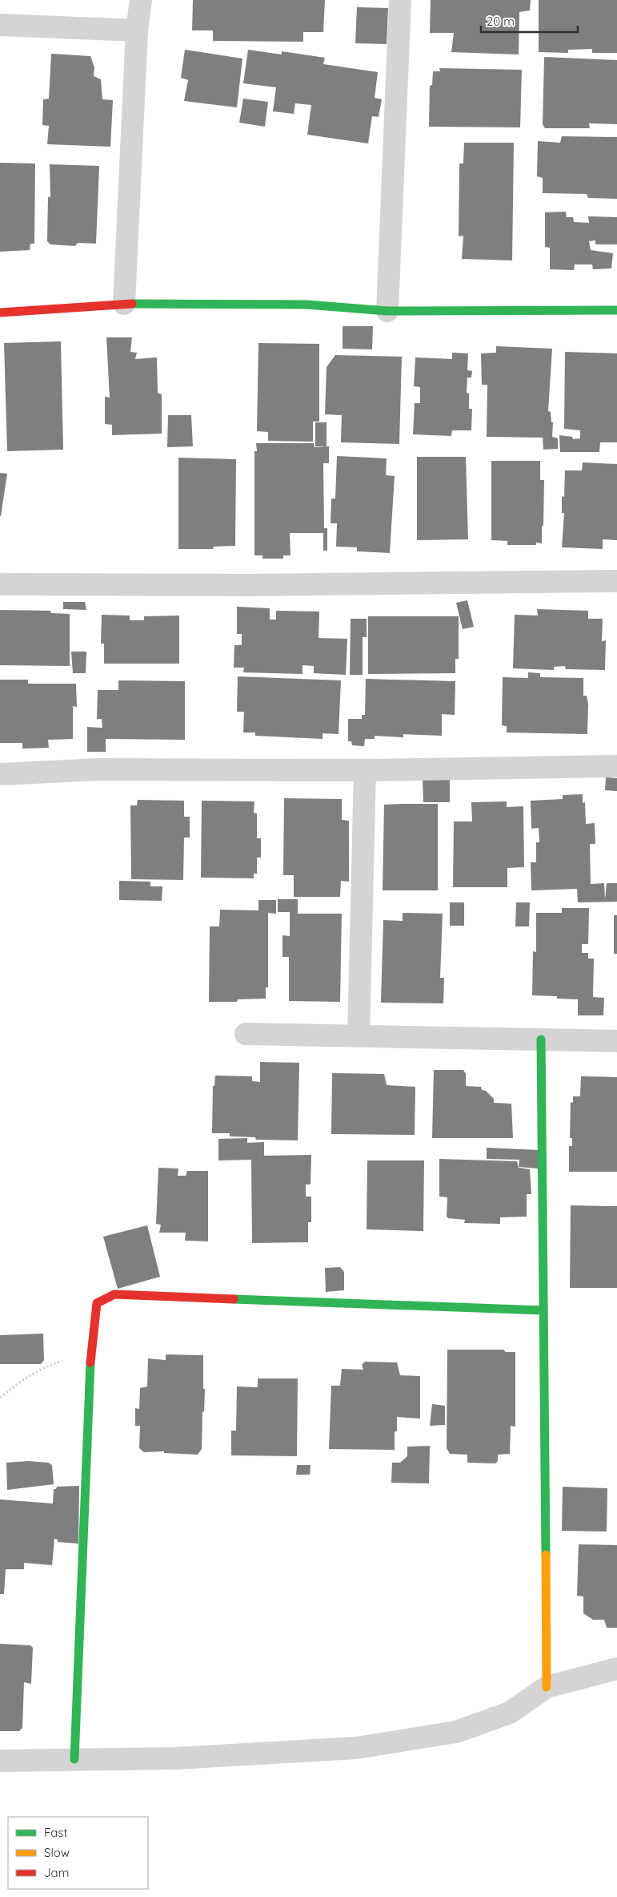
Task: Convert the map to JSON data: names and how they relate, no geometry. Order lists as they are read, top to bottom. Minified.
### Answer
{"legend":["Fast","Slow","Jam"],"scale_bar":"20 m"}
